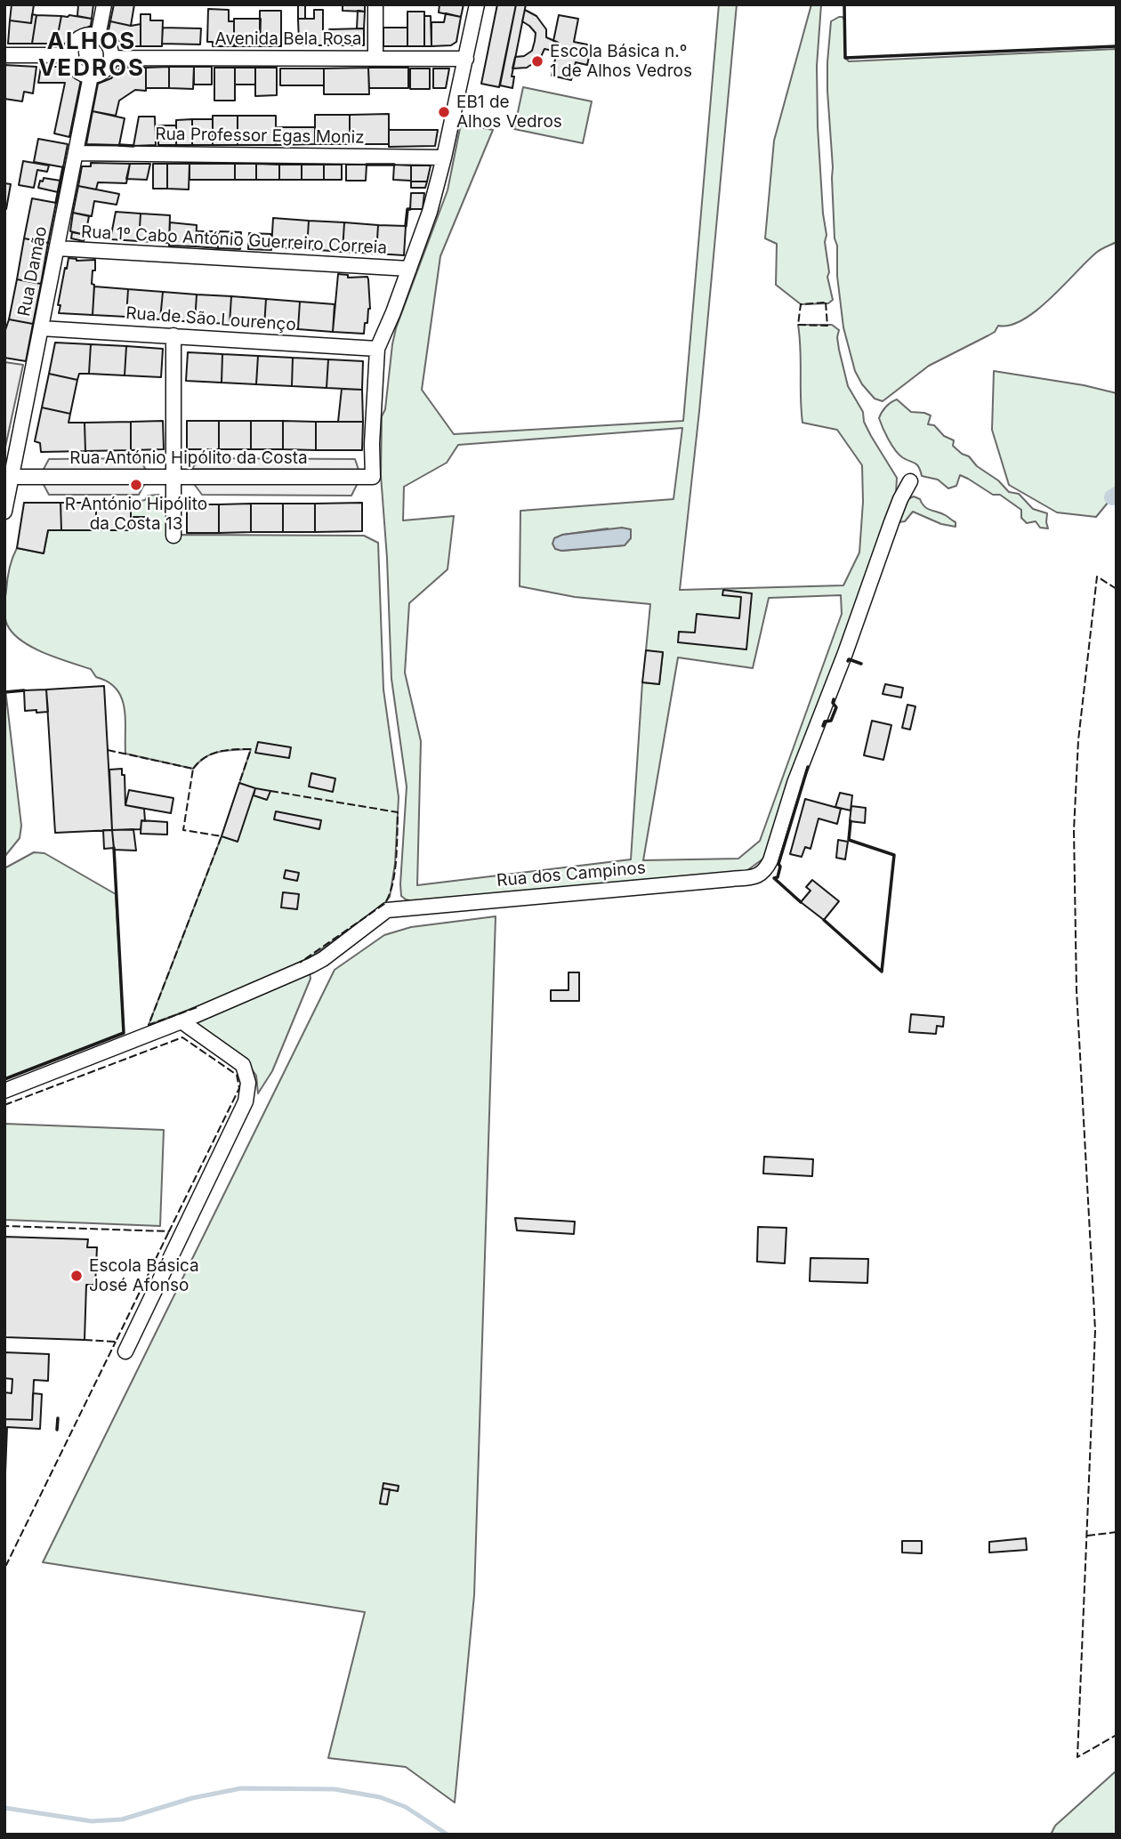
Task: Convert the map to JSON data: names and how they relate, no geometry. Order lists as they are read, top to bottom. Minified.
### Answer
{"streets":{"street":["Avenida Bela Rosa","Rua Professor Egas Moniz","Rua 1º Cabo António Guerreiro Correia","Rua Damão","Rua de São Lourenço","Rua António Hipólito da Costa","Rua dos Campinos"]},"crossings":[["Avenida Bela Rosa","Rua Damão"],["Rua Professor Egas Moniz","Rua Damão"],["Rua 1º Cabo António Guerreiro Correia","Rua Damão"],["Rua Damão","Rua de São Lourenço"],["Rua Damão","Rua António Hipólito da Costa"],["Rua de São Lourenço","Rua António Hipólito da Costa"]],"districts":["ALHOS VEDROS"],"places":["Escola Básica n.º 1 de Alhos Vedros","EB1 de Alhos Vedros","R António Hipólito da Costa 13","Escola Básica José Afonso"]}
